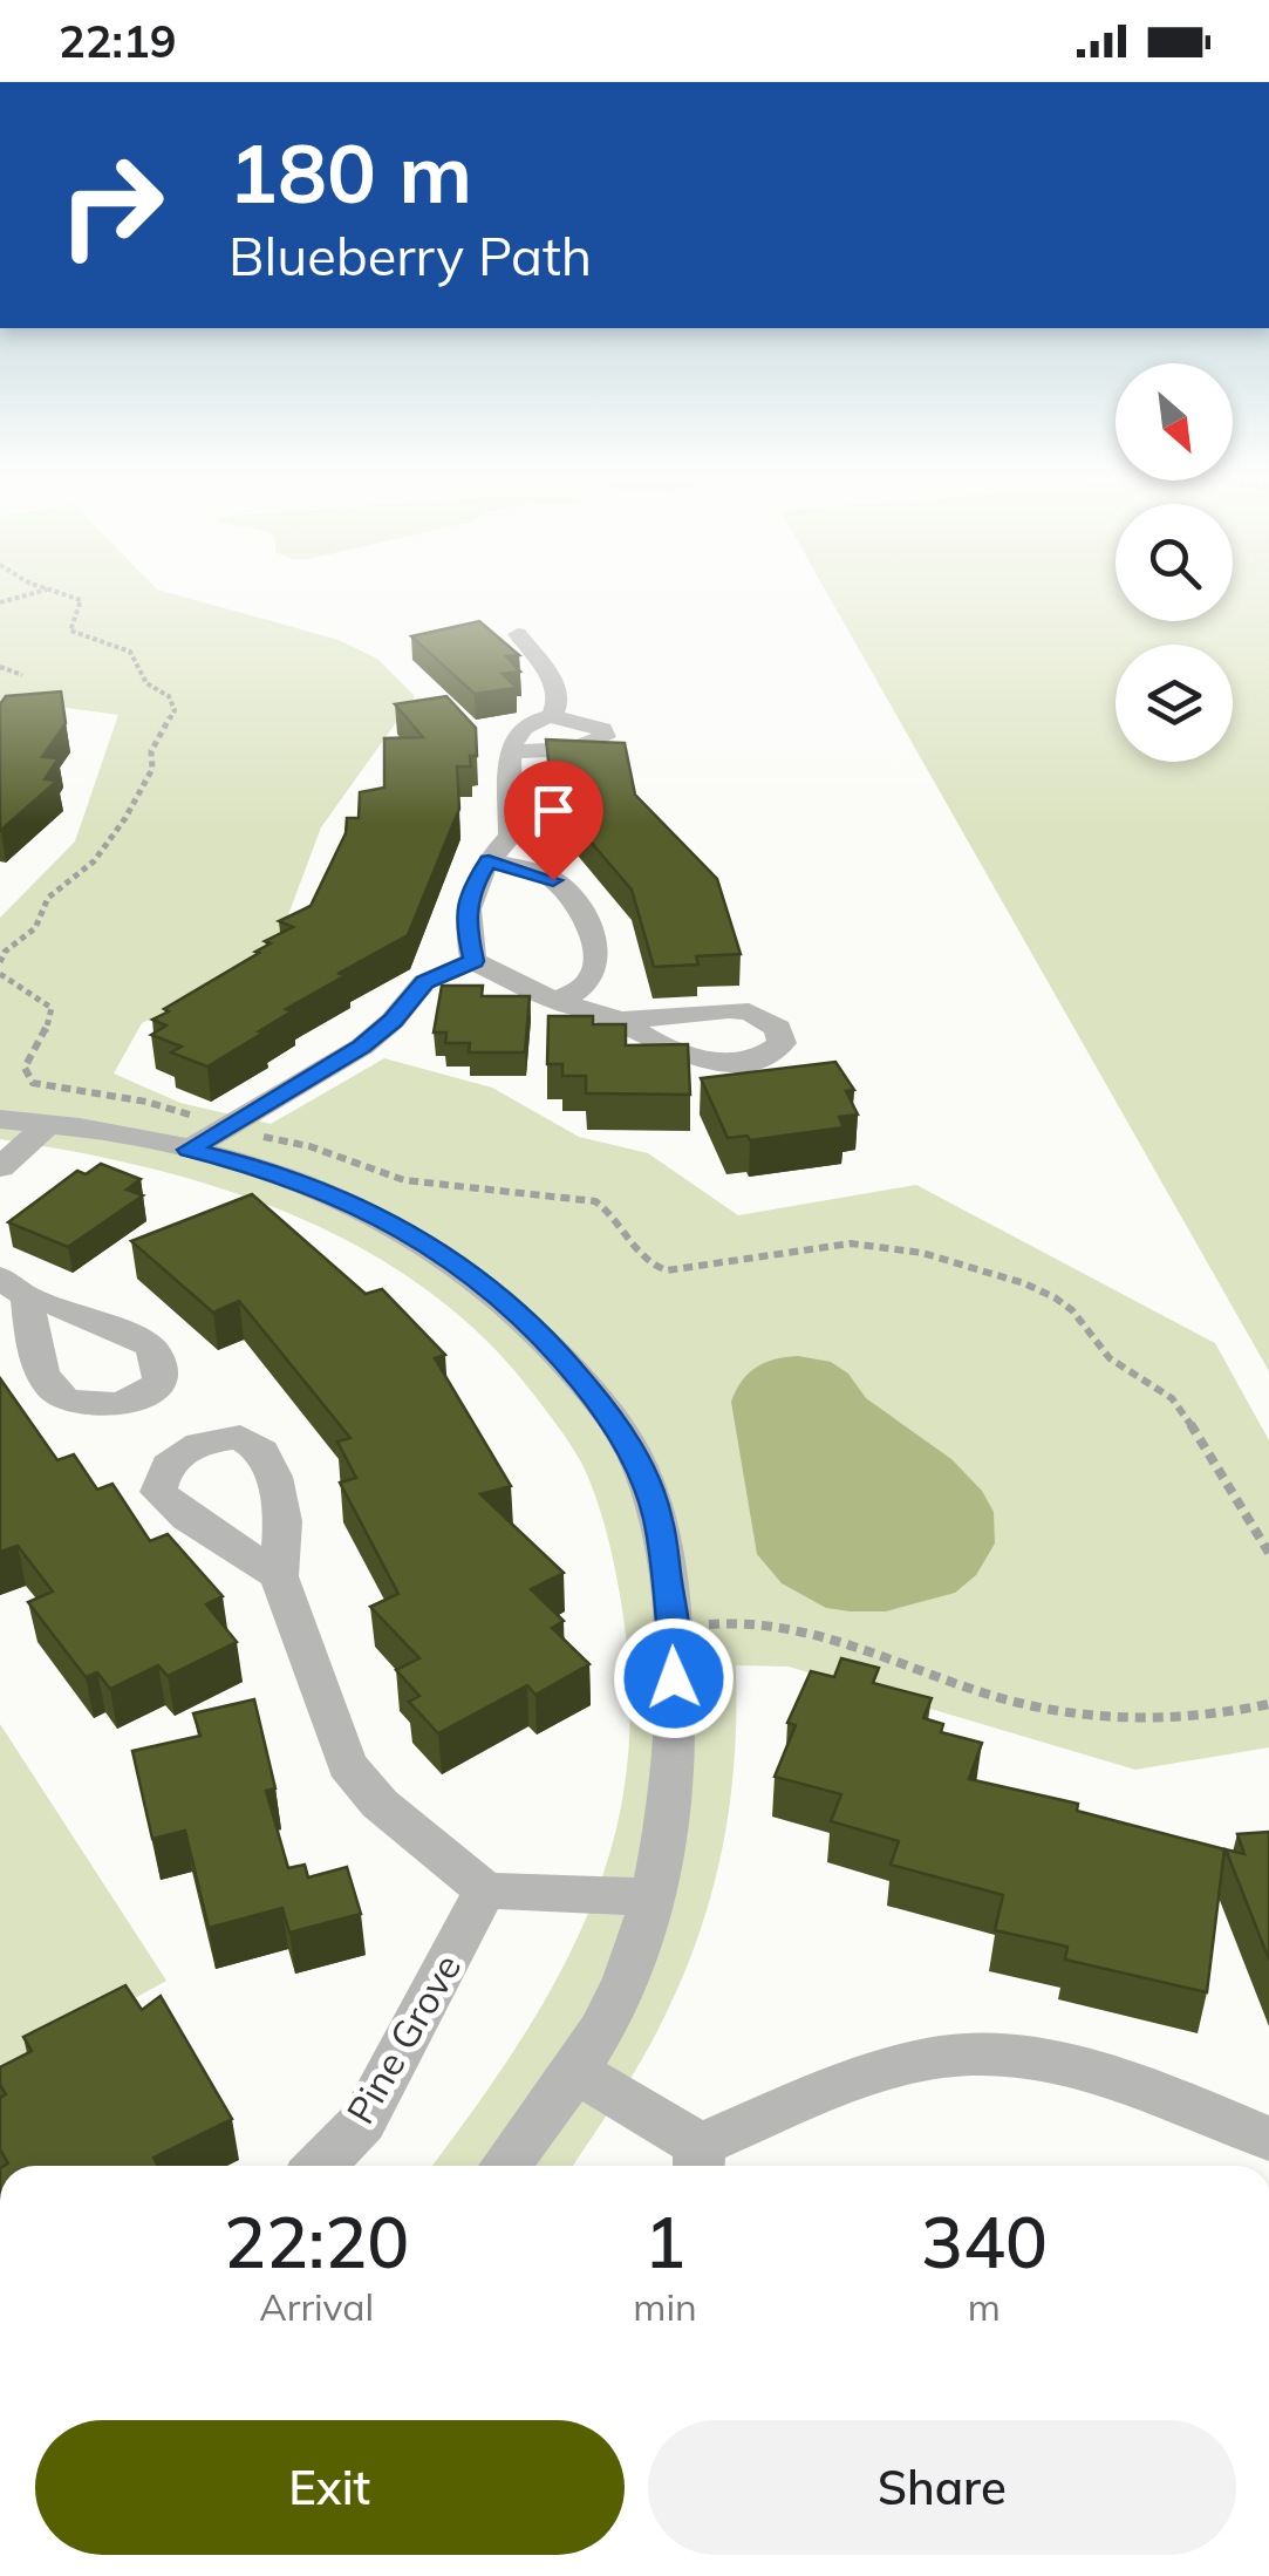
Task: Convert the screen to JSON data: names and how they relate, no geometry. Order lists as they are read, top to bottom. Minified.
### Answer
{"streets":{"street":["Pine Grove"]},"north":"bottom right","page":{"status":"22:19","turn":["180 m","Blueberry Path"],"eta":["22:20","Arrival","1","min","340","m"],"buttons":["Exit","Share"]}}
